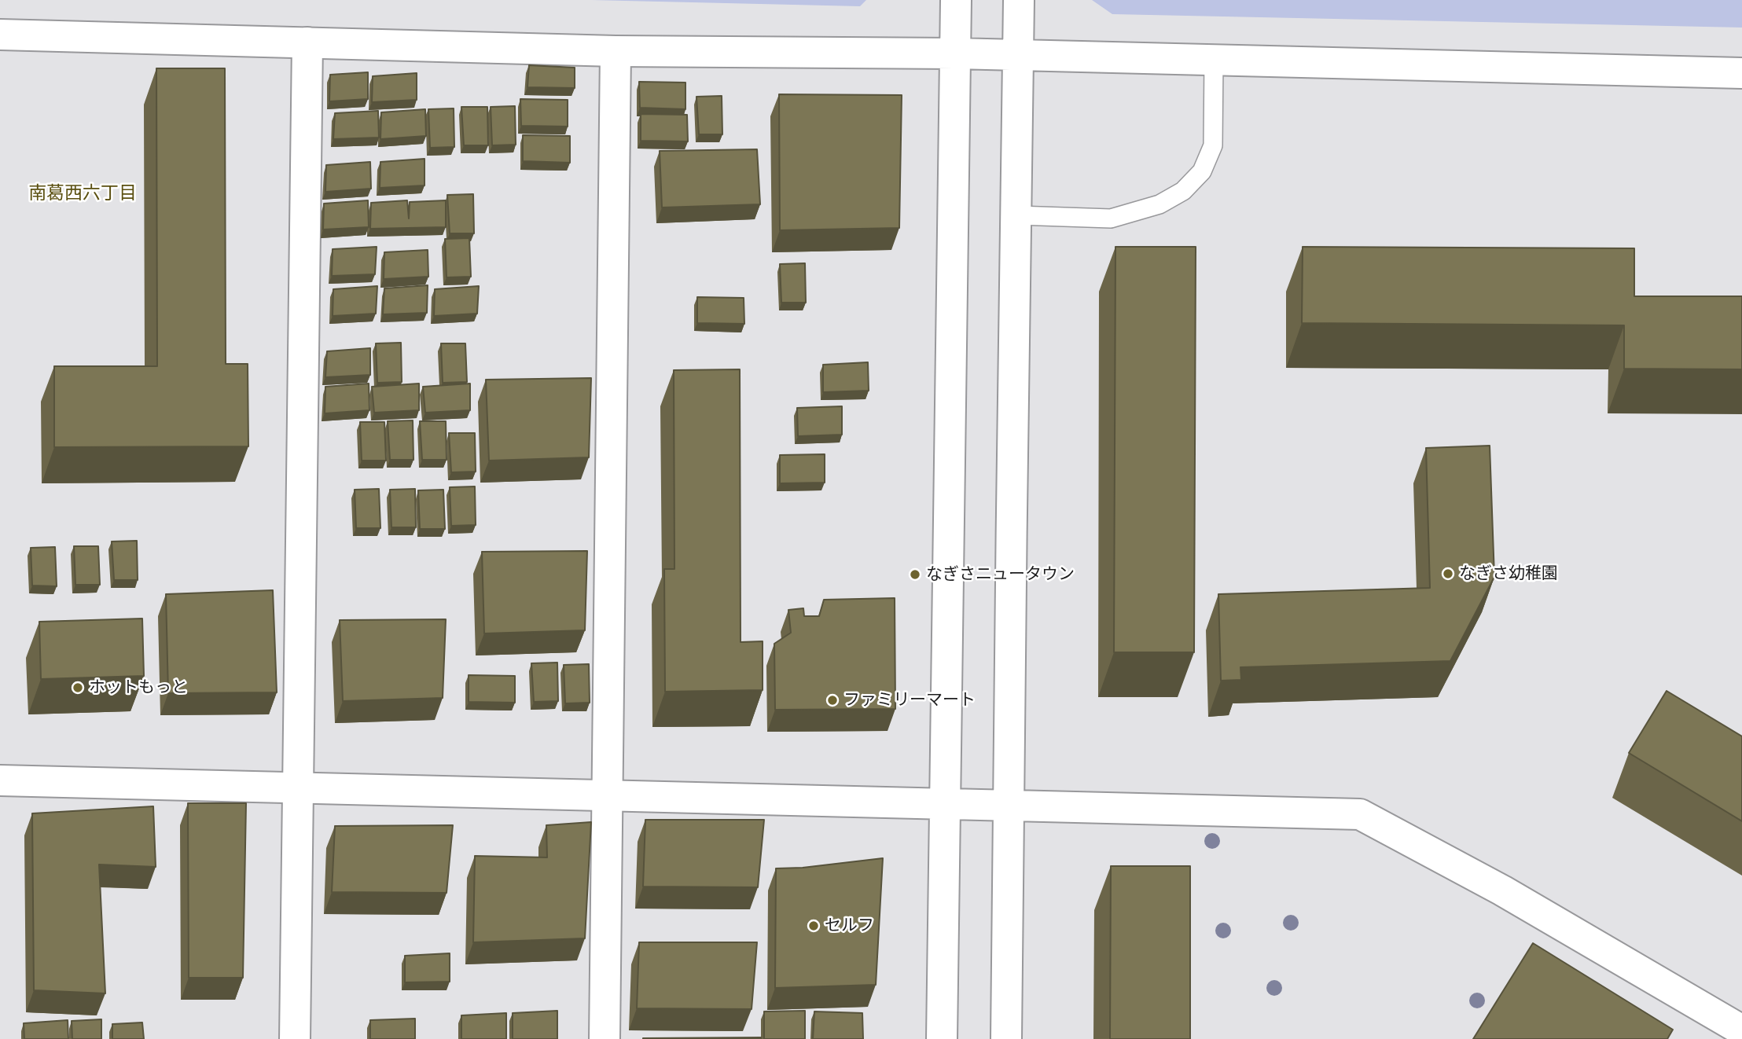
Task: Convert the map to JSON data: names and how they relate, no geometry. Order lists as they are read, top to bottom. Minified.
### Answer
{"districts":["南葛西六丁目"],"places":["なぎさ幼稚園","なぎさニュータウン","ホットもっと","ファミリーマート","セルフ"]}
